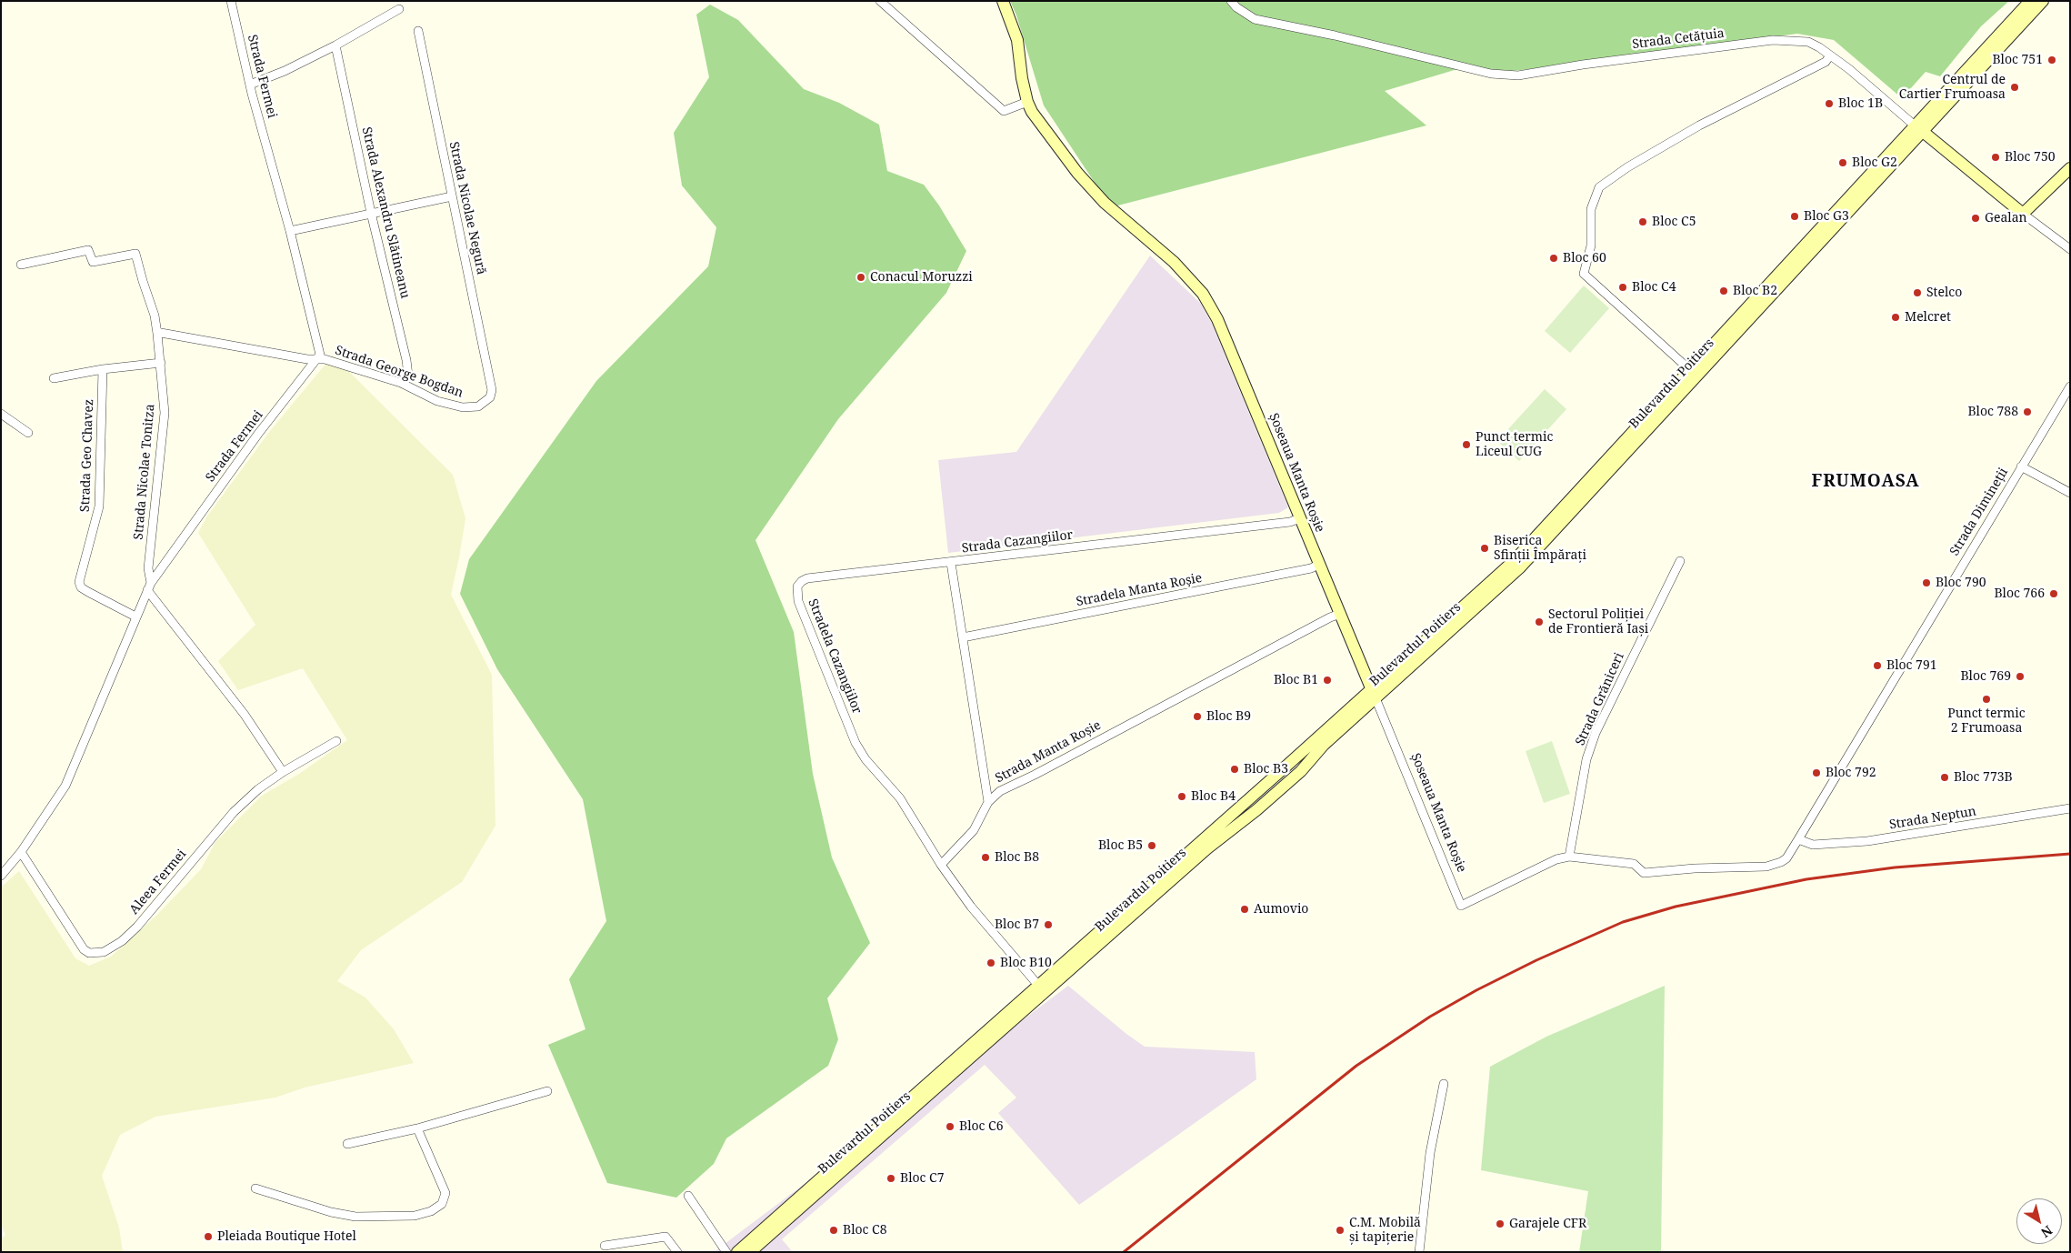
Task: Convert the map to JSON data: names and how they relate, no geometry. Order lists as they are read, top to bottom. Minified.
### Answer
{"streets":{"main road":["Strada Cetățuia","Bulevardul Poitiers","Șoseaua Manta Roșie"],"street":["Strada Fermei","Strada Nicolae Negură","Strada Alexandru Slătineanu","Strada George Bogdan","Strada Geo Chavez","Strada Nicolae Tonitza","Strada Dimineții","Strada Cazangiilor","Stradela Manta Roșie","Stradela Cazangiilor","Strada Grăniceri","Strada Manta Roșie","Strada Neptun","Aleea Fermei"]},"crossings":[["Strada Cetățuia","Bulevardul Poitiers"],["Strada Fermei","Strada George Bogdan"],["Strada Fermei","Strada Geo Chavez"],["Strada Fermei","Strada Nicolae Tonitza"],["Strada Fermei","Aleea Fermei"],["Strada Nicolae Negură","Strada George Bogdan"],["Strada Alexandru Slătineanu","Strada George Bogdan"],["Strada George Bogdan","Strada Nicolae Tonitza"],["Bulevardul Poitiers","Șoseaua Manta Roșie"],["Șoseaua Manta Roșie","Strada Cazangiilor"],["Șoseaua Manta Roșie","Stradela Manta Roșie"],["Șoseaua Manta Roșie","Strada Grăniceri"],["Șoseaua Manta Roșie","Strada Manta Roșie"],["Strada Dimineții","Strada Neptun"],["Strada Cazangiilor","Stradela Manta Roșie"],["Strada Cazangiilor","Stradela Cazangiilor"],["Strada Cazangiilor","Strada Manta Roșie"],["Stradela Cazangiilor","Strada Manta Roșie"]],"districts":["FRUMOASA"],"places":["Bloc 751","Centrul de Cartier Frumoasa","Bloc 1B","Bloc 750","Bloc G2","Bloc G3","Gealan","Bloc C5","Bloc 60","Conacul Moruzzi","Bloc C4","Bloc B2","Stelco","Melcret","Bloc 788","Punct termic Liceul CUG","Biserica Sfinții Împărați","Bloc 790","Bloc 766","Sectorul Poliției de Frontieră Iași","Bloc 791","Bloc 769","Bloc B1","Punct termic 2 Frumoasa","Bloc B9","Bloc B3","Bloc 792","Bloc 773B","Bloc B4","Bloc B5","Bloc B8","Aumovio","Bloc B7","Bloc B10","Bloc C6","Bloc C7","Garajele CFR","Bloc C8","C.M. Mobilă și tapițerie","Pleiada Boutique Hotel"],"north":"bottom right"}
